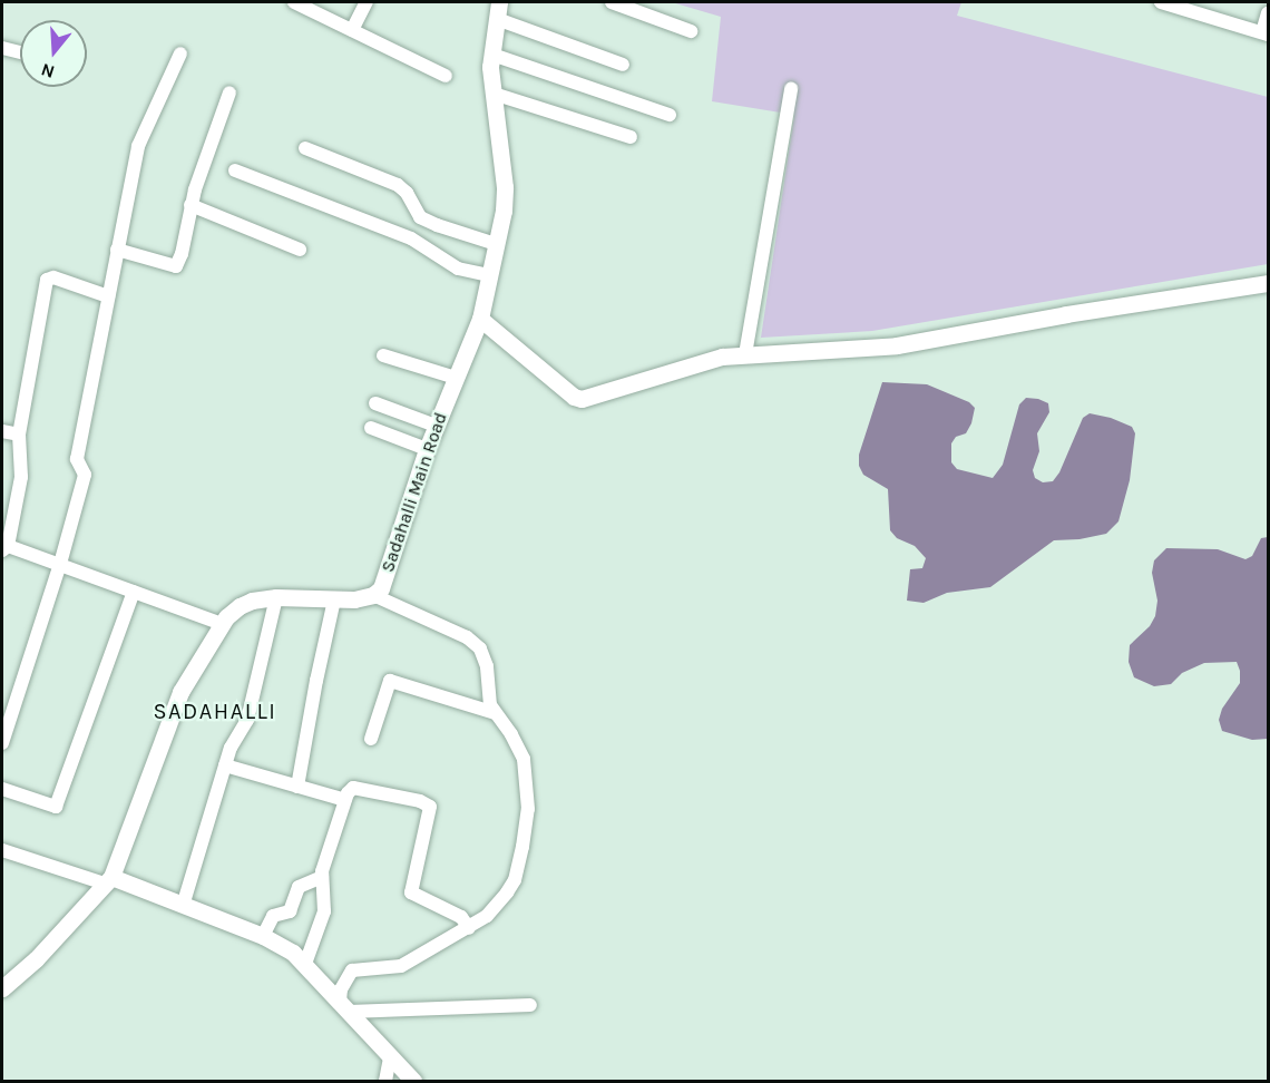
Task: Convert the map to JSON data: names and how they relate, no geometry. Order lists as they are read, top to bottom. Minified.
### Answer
{"streets":{"street":["Sadahalli Main Road"]},"districts":["SADAHALLI"],"north":"bottom"}
